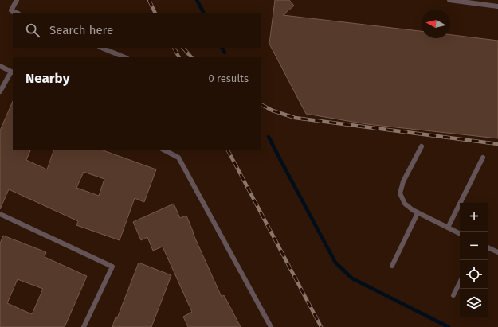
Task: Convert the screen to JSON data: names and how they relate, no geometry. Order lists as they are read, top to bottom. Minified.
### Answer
{"north":"left","page":{"search":"Search here","heading":["Nearby","0 results"],"map_buttons":["+","−"]}}
